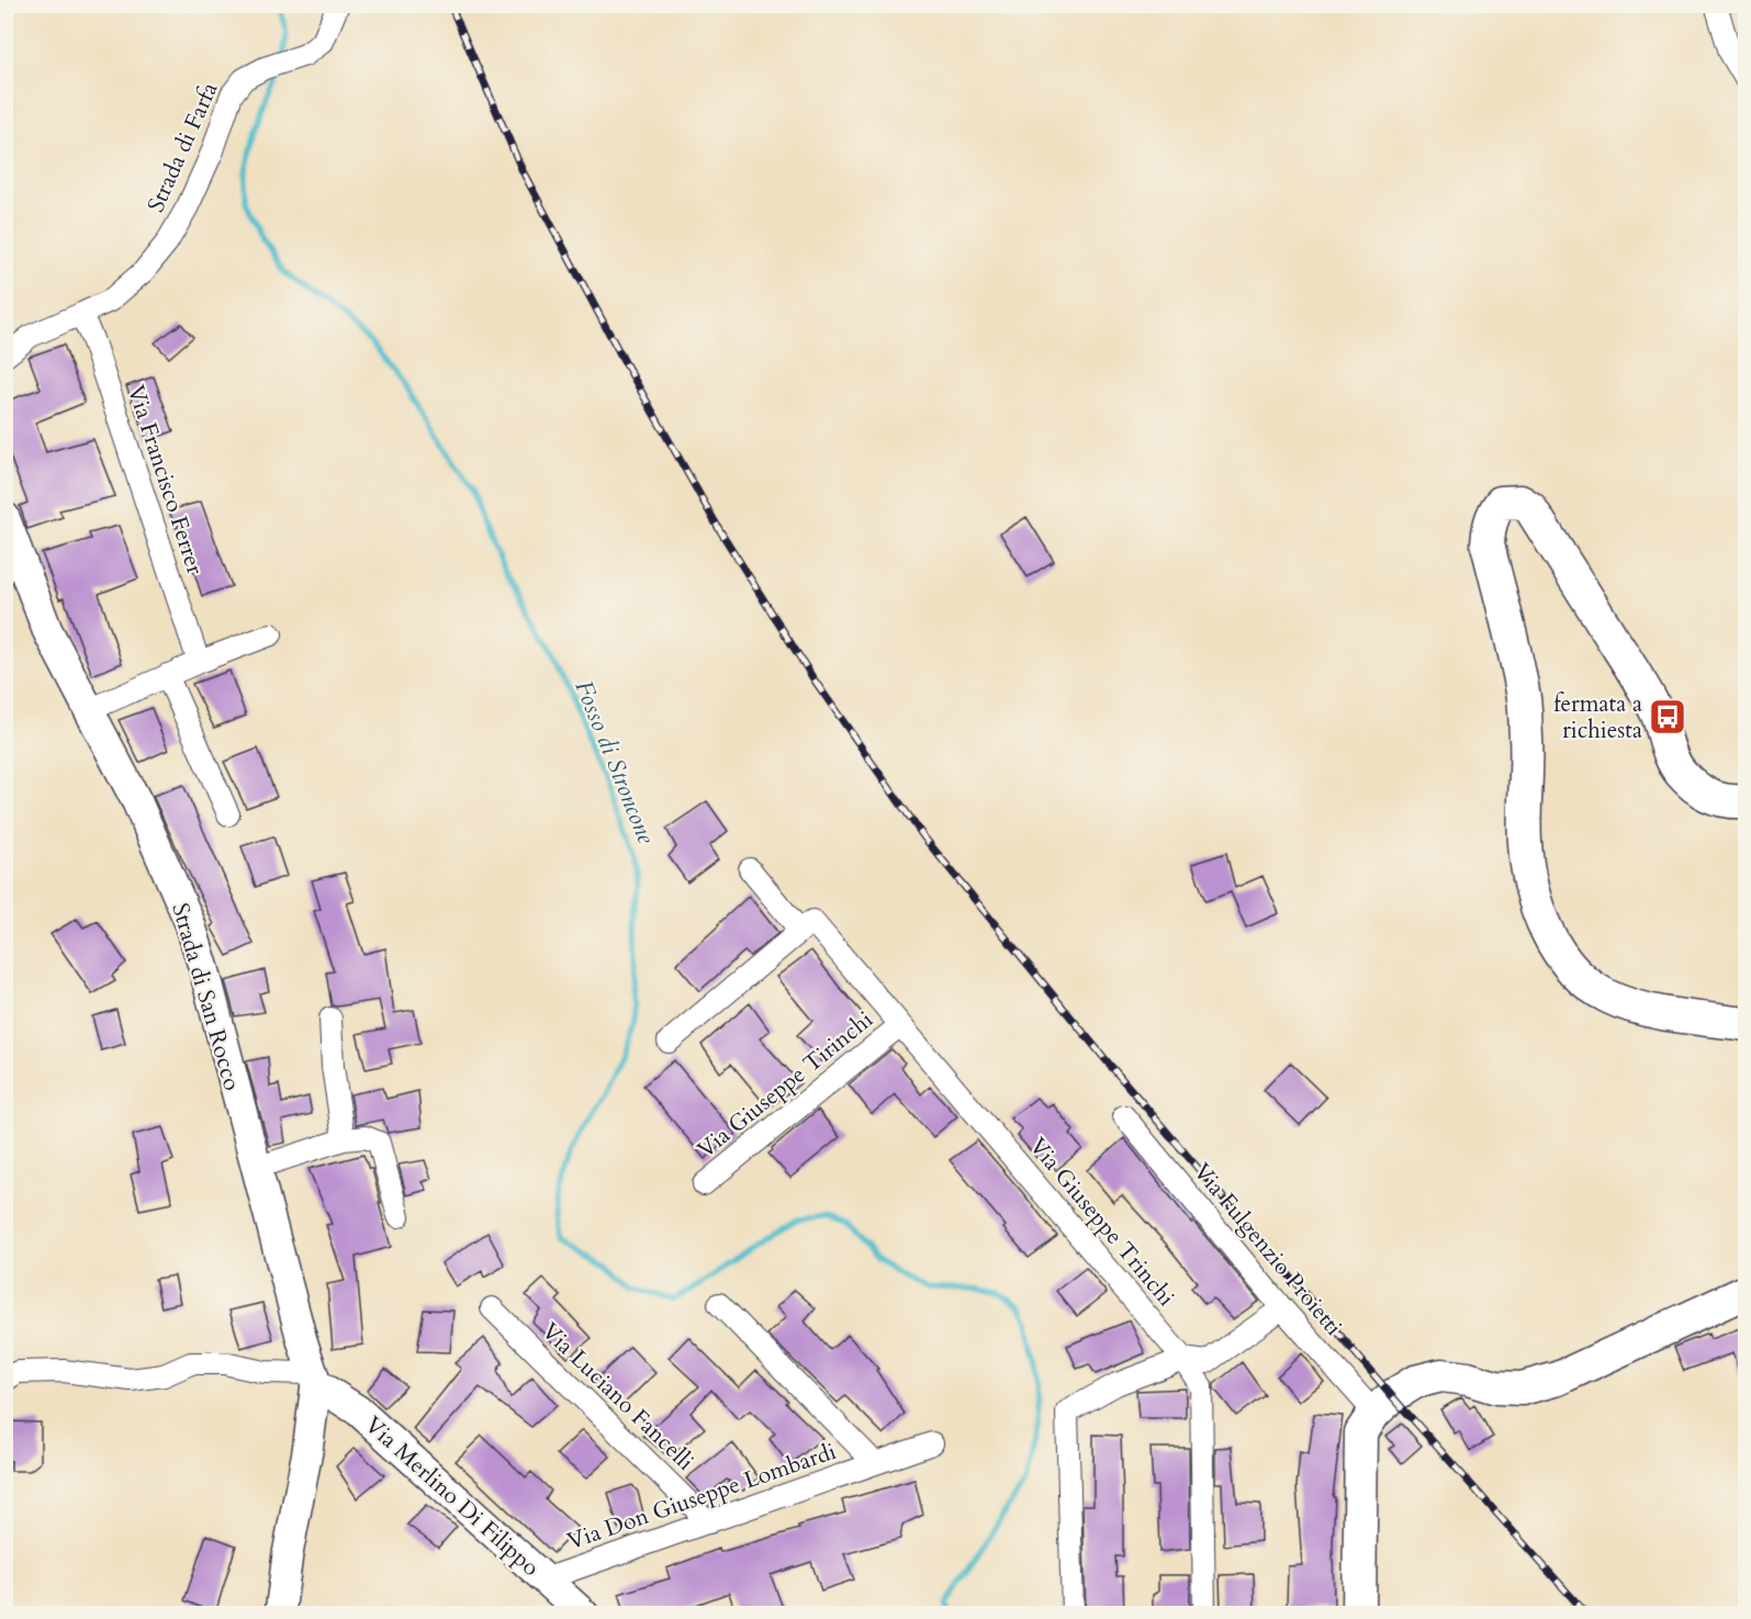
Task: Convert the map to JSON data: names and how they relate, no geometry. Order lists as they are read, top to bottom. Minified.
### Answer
{"streets":{"main road":["Strada di San Rocco","Via Merlino Di Filippo"],"street":["Strada di Farfa","Via Francisco Ferrer","Via Giuseppe Tirinchi","Via Giuseppe Trinchi","Via Fulgenzio Proietti","Via Luciano Fancelli","Via Don Giuseppe Lombardi"]},"crossings":[["Strada di Farfa","Via Francisco Ferrer"],["Strada di San Rocco","Via Merlino Di Filippo"],["Via Giuseppe Tirinchi","Via Giuseppe Trinchi"],["Via Luciano Fancelli","Via Don Giuseppe Lombardi"],["Via Merlino Di Filippo","Via Don Giuseppe Lombardi"]],"water":["Fosso di Stroncone"],"places":{"bus stop":["fermata a richiesta"]}}
